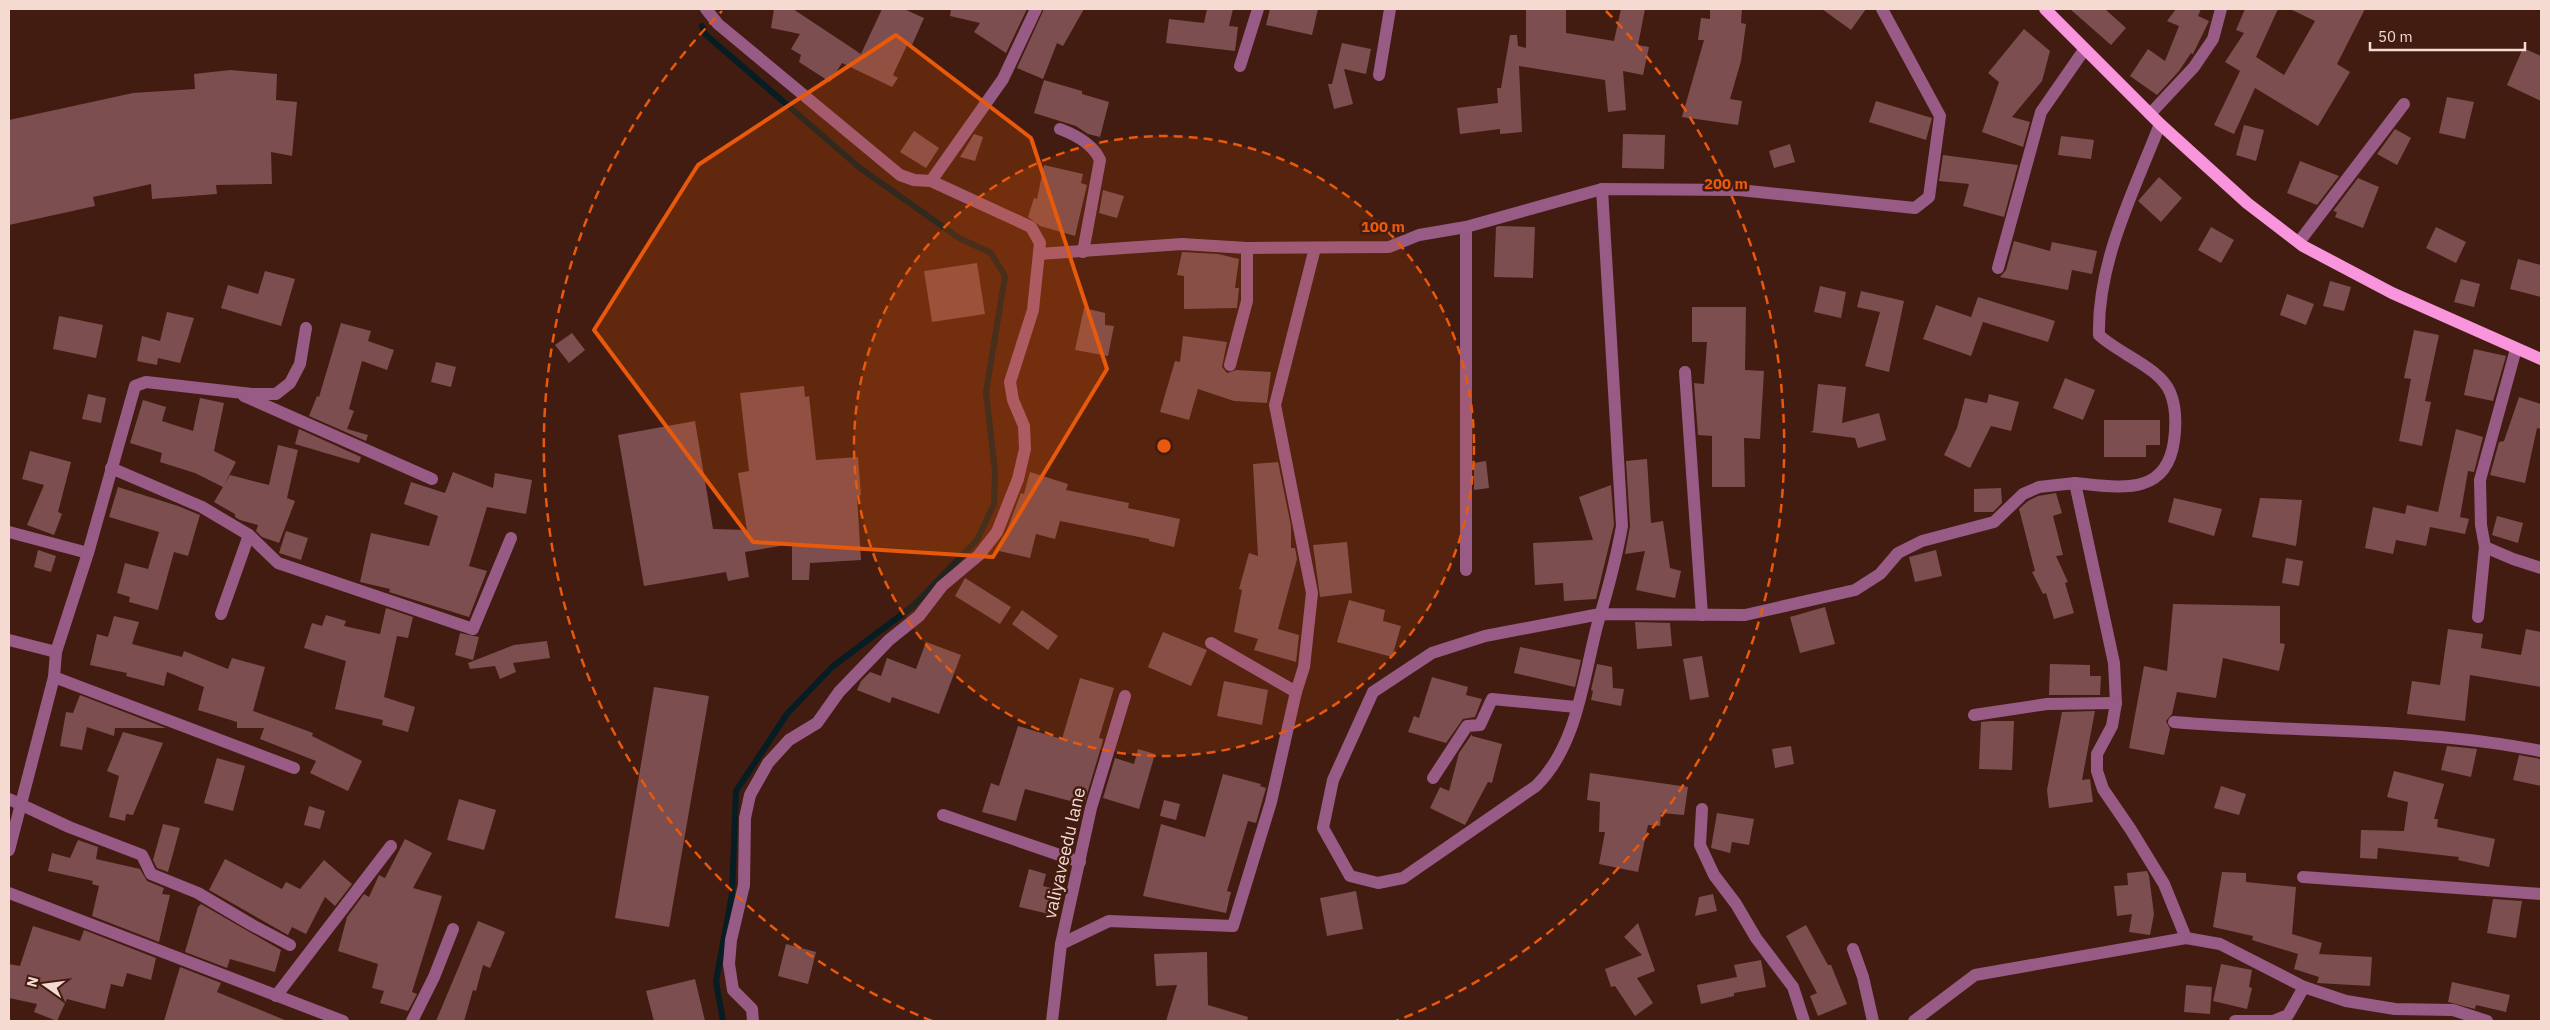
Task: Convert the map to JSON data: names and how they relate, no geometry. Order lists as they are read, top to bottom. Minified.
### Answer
{"streets":{"street":["valiyaveedu lane"]},"scale_bar":"50 m","north":"left","rings":["200 m","100 m"]}
